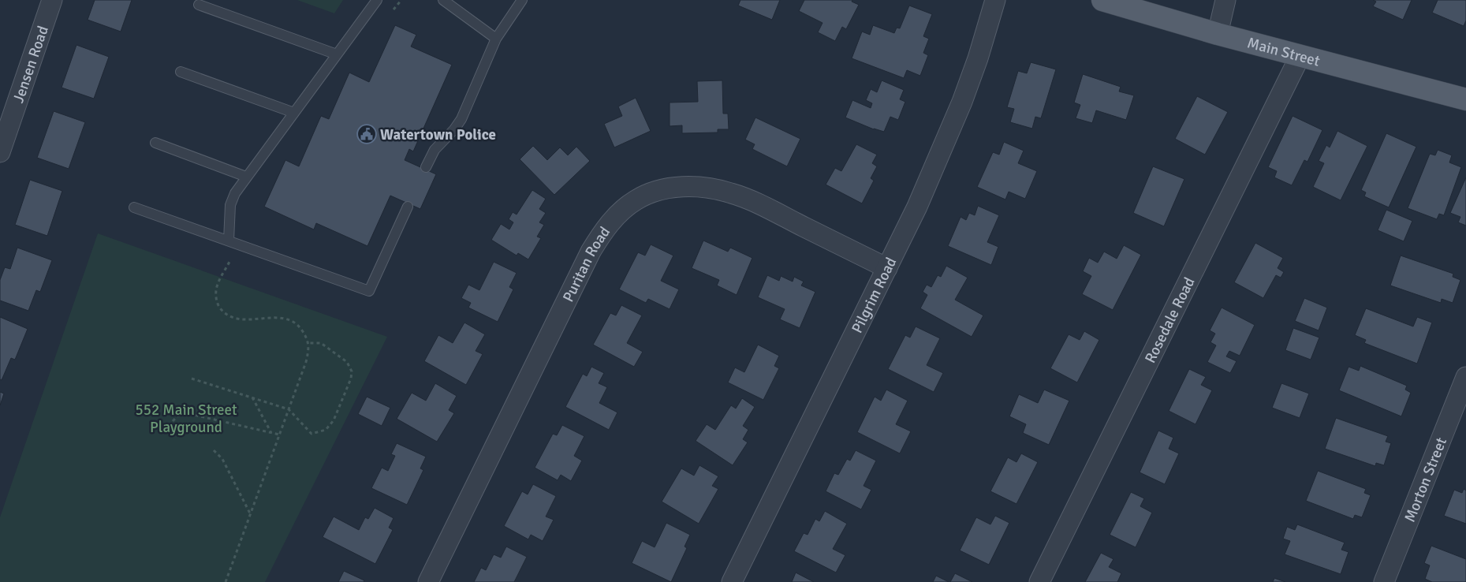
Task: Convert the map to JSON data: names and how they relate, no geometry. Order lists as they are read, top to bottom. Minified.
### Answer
{"streets":{"main road":["Main Street"],"street":["Jensen Road","Puritan Road","Pilgrim Road","Rosedale Road","Morton Street"]},"crossings":[["Main Street","Rosedale Road"],["Puritan Road","Pilgrim Road"]],"parks":["552 Main Street Playground"],"places":{"public building":["Watertown Police"]}}
